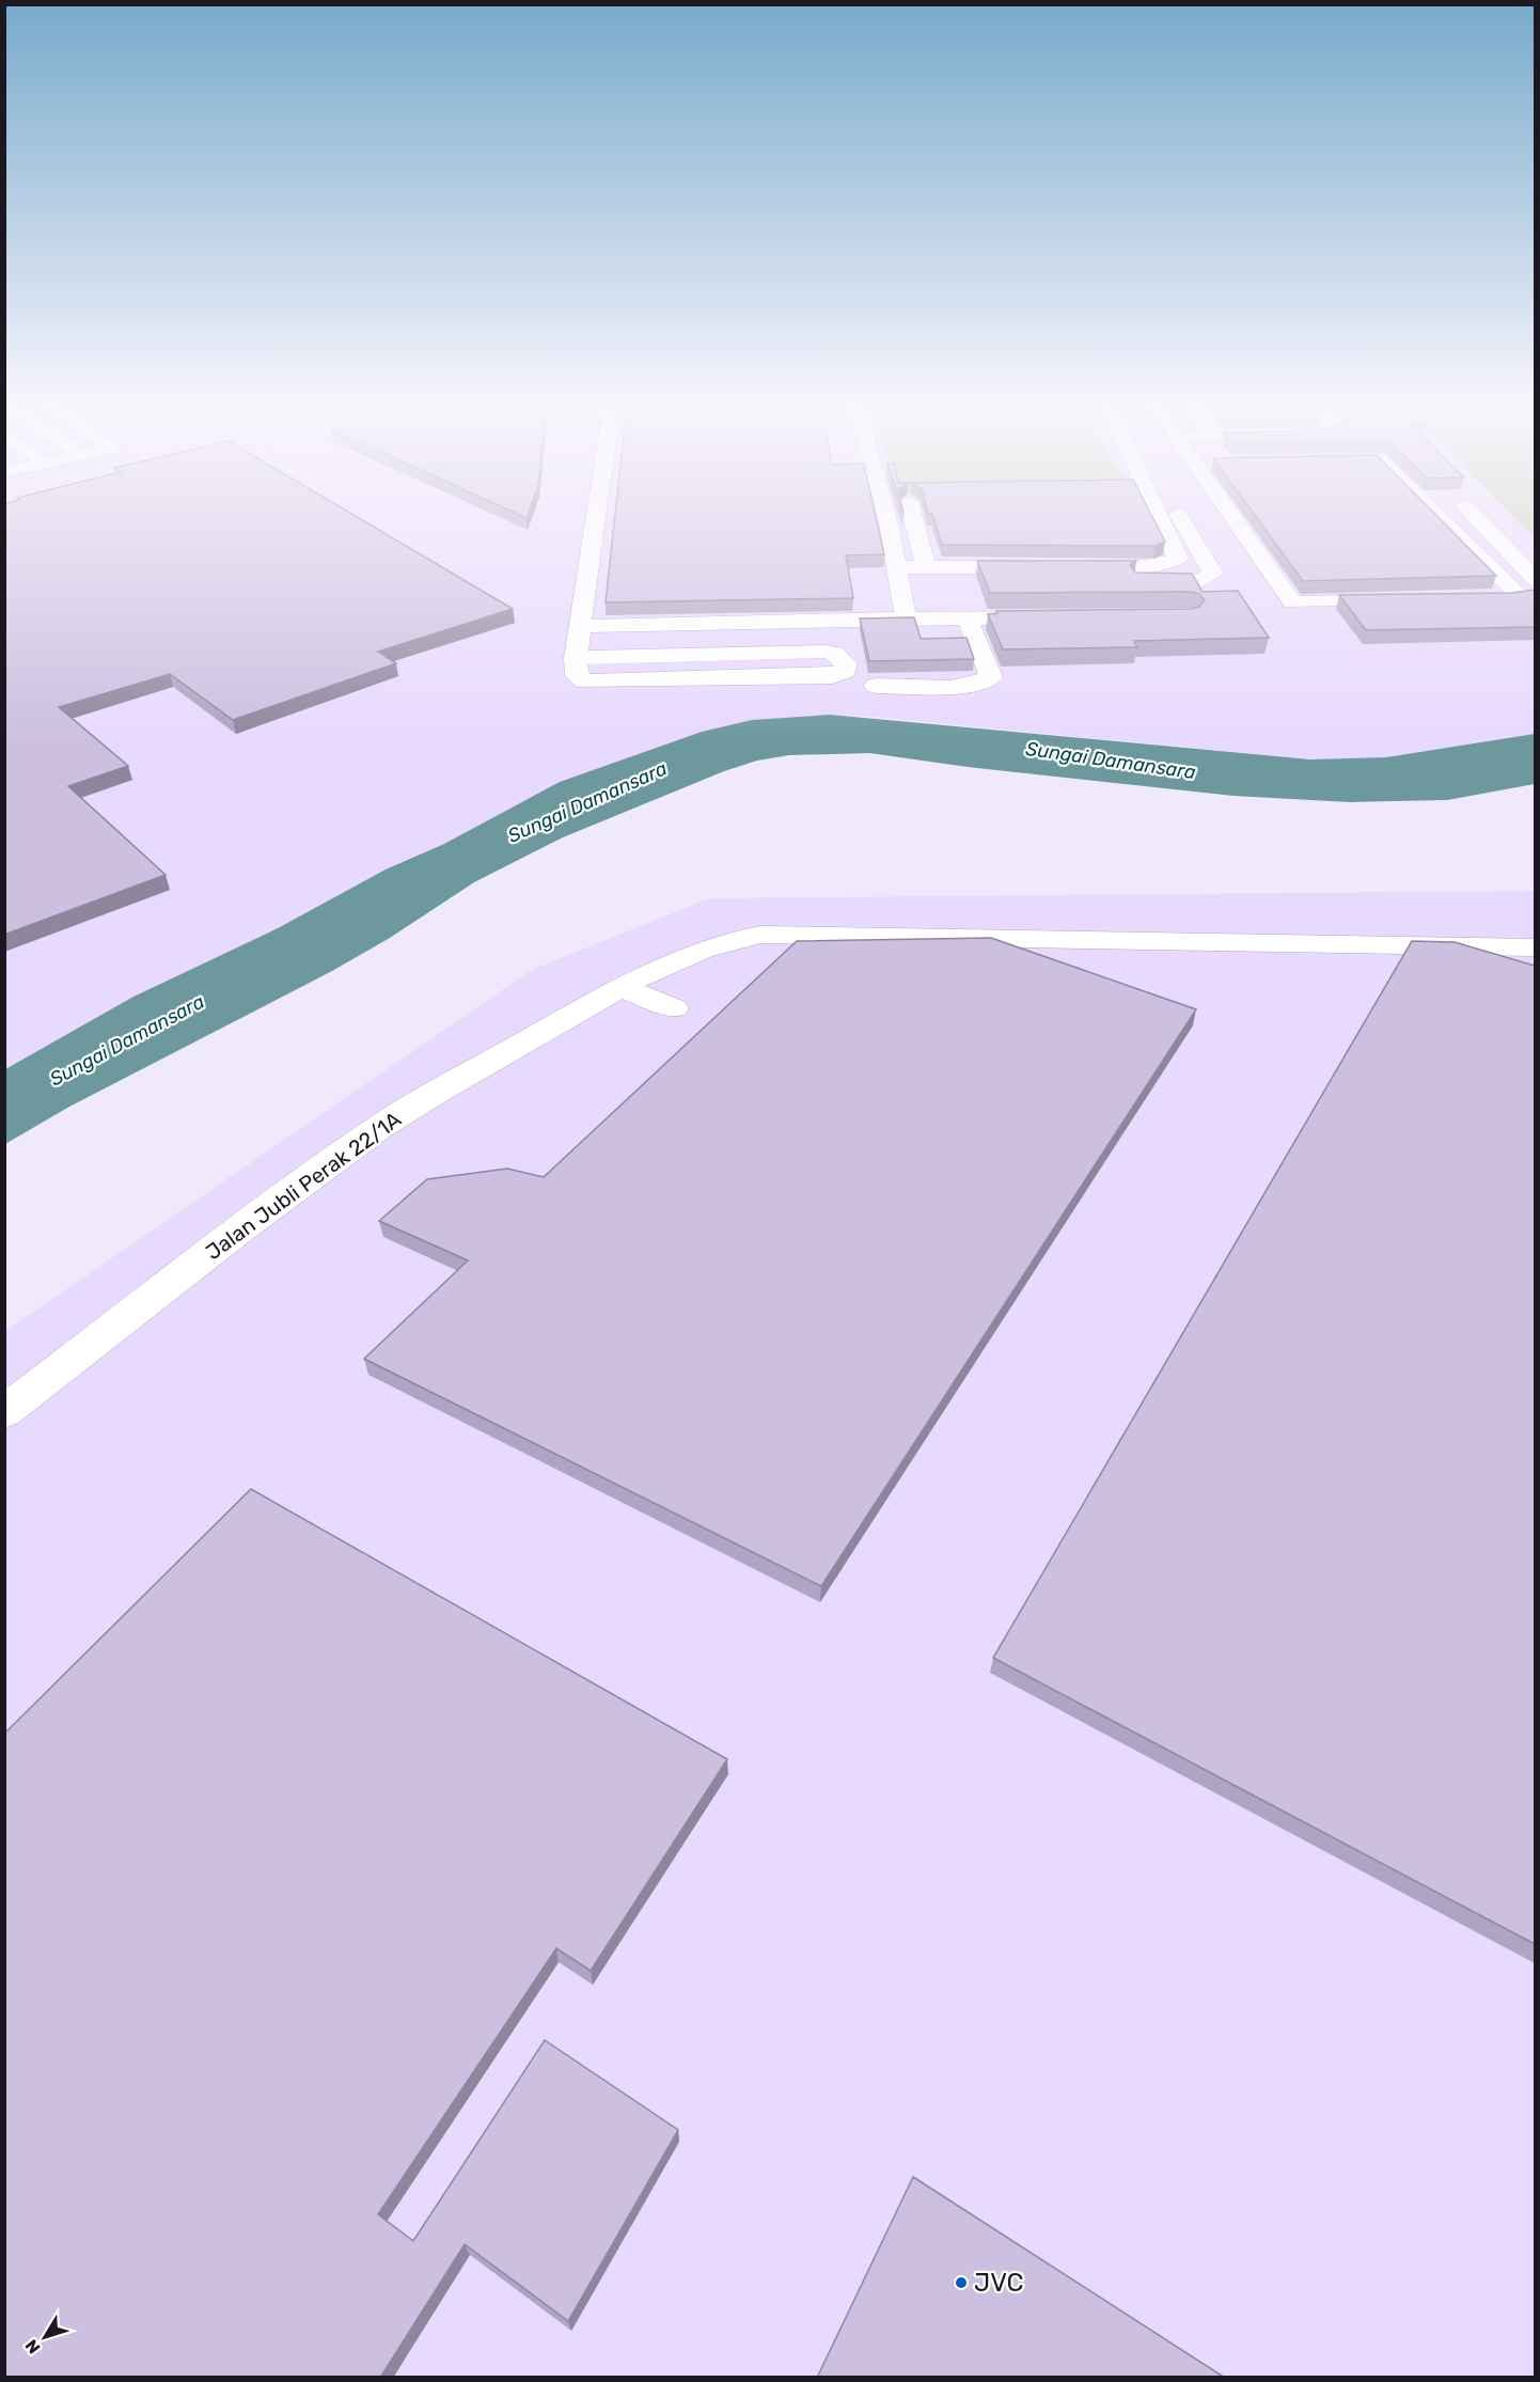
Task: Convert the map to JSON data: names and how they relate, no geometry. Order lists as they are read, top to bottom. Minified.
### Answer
{"streets":{"lane":["Jalan Jubli Perak 22/1A"]},"water":["Sungai Damansara"],"places":["JVC"],"north":"bottom left"}
